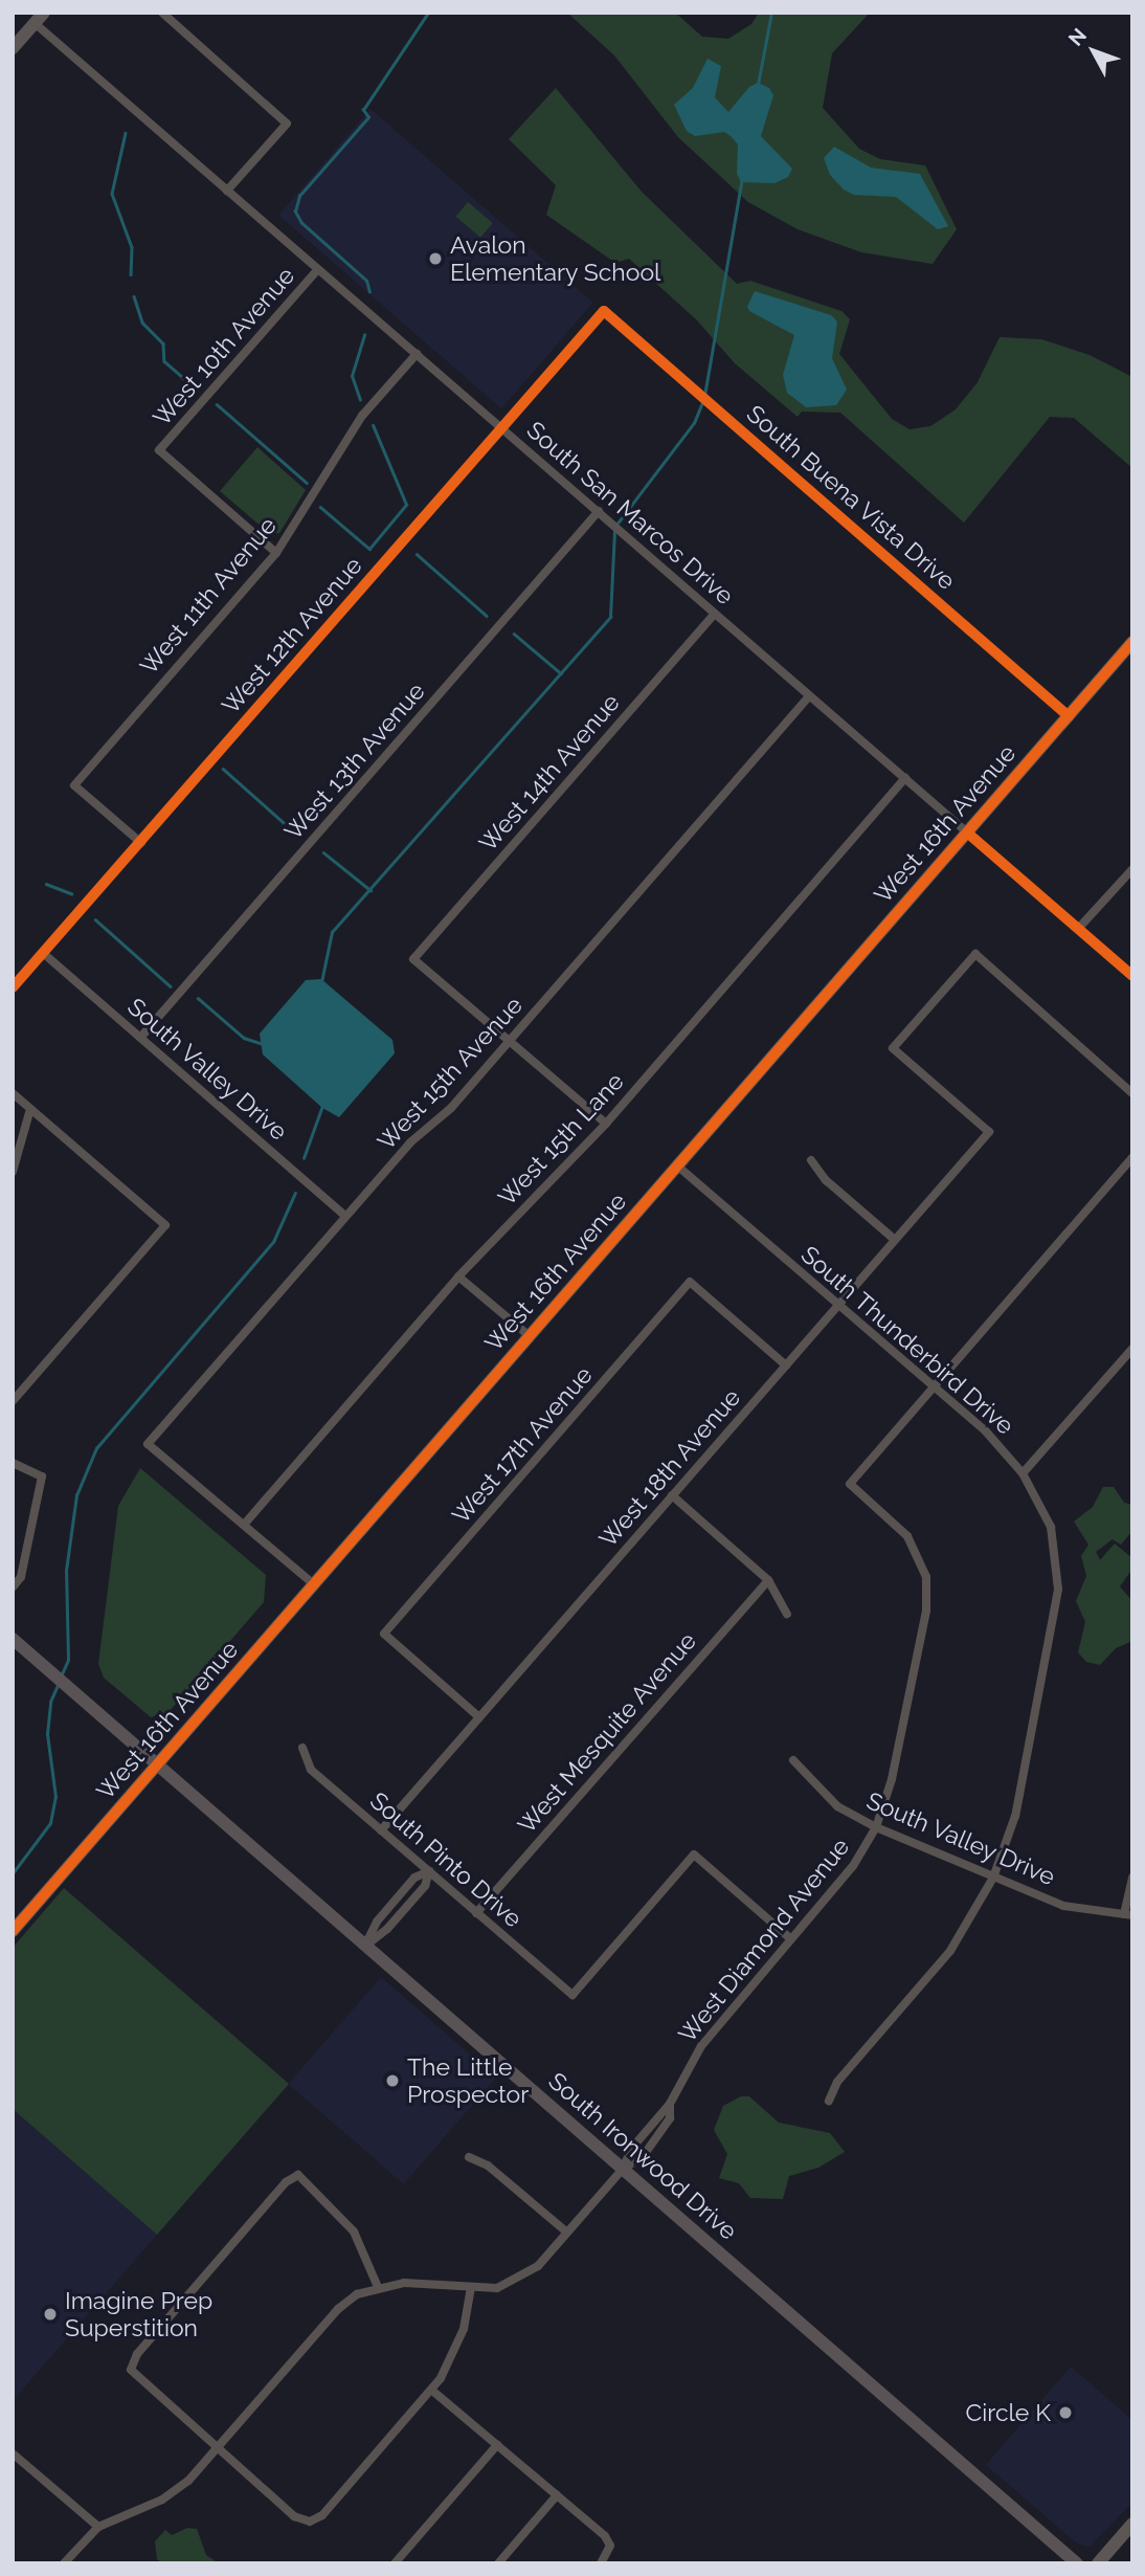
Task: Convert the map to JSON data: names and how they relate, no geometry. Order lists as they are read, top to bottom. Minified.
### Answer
{"streets":{"main road":["South Ironwood Drive"],"street":["West 10th Avenue","South Buena Vista Drive","South San Marcos Drive","West 11th Avenue","West 12th Avenue","West 13th Avenue","West 14th Avenue","West 16th Avenue","South Valley Drive","West 15th Avenue","West 15th Lane","South Thunderbird Drive","West 17th Avenue","West 18th Avenue","West Mesquite Avenue","South Pinto Drive","West Diamond Avenue"]},"crossings":[["West 10th Avenue","South San Marcos Drive"],["West 10th Avenue","West 11th Avenue"],["South Buena Vista Drive","West 12th Avenue"],["South Buena Vista Drive","West 16th Avenue"],["South San Marcos Drive","West 11th Avenue"],["South San Marcos Drive","West 12th Avenue"],["South San Marcos Drive","West 13th Avenue"],["South San Marcos Drive","West 14th Avenue"],["South San Marcos Drive","West 16th Avenue"],["South San Marcos Drive","West 15th Avenue"],["South San Marcos Drive","West 15th Lane"],["West 11th Avenue","West 12th Avenue"],["West 12th Avenue","South Valley Drive"],["West 13th Avenue","South Valley Drive"],["West 14th Avenue","West 15th Avenue"],["West 16th Avenue","South Thunderbird Drive"],["West 16th Avenue","South Ironwood Drive"],["South Valley Drive","West 15th Avenue"],["South Valley Drive","South Thunderbird Drive"],["South Valley Drive","West Diamond Avenue"],["West 15th Avenue","West 15th Lane"],["South Thunderbird Drive","West 18th Avenue"],["South Thunderbird Drive","West Diamond Avenue"],["West 17th Avenue","West 18th Avenue"],["West 18th Avenue","South Pinto Drive"],["West Mesquite Avenue","South Pinto Drive"],["South Pinto Drive","West Diamond Avenue"],["West Diamond Avenue","South Ironwood Drive"]],"places":["Avalon Elementary School","The Little Prospector","Imagine Prep Superstition","Circle K"],"north":"top left"}
